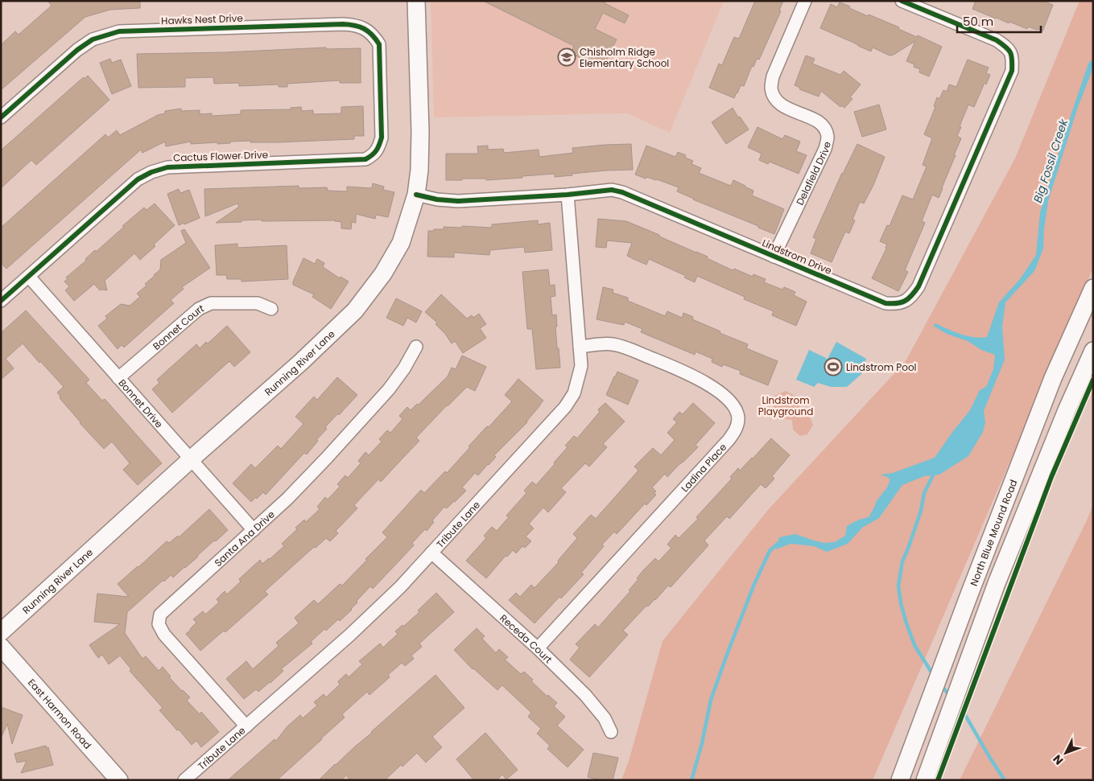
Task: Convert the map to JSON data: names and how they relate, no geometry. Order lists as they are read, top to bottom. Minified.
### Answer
{"streets":{"main road":["Running River Lane","North Blue Mound Road","East Harmon Road"],"street":["Hawks Nest Drive","Cactus Flower Drive","Delafield Drive","Lindstrom Drive","Bonnet Court","Bonnet Drive","Ladina Place","Tribute Lane","Santa Ana Drive","Receda Court"]},"crossings":[["Hawks Nest Drive","Cactus Flower Drive"],["Cactus Flower Drive","Bonnet Drive"],["Delafield Drive","Lindstrom Drive"],["Lindstrom Drive","Running River Lane"],["Lindstrom Drive","Tribute Lane"],["Bonnet Court","Bonnet Drive"],["Running River Lane","Bonnet Drive"],["Bonnet Drive","Santa Ana Drive"],["Ladina Place","Tribute Lane"],["Ladina Place","Receda Court"],["Tribute Lane","Santa Ana Drive"],["Tribute Lane","Receda Court"]],"water":["Big Fossil Creek"],"parks":["Lindstrom Playground"],"places":{"school or university":["Chisholm Ridge Elementary School"],"sports":["Lindstrom Pool"]},"scale_bar":"50 m","north":"bottom left"}
